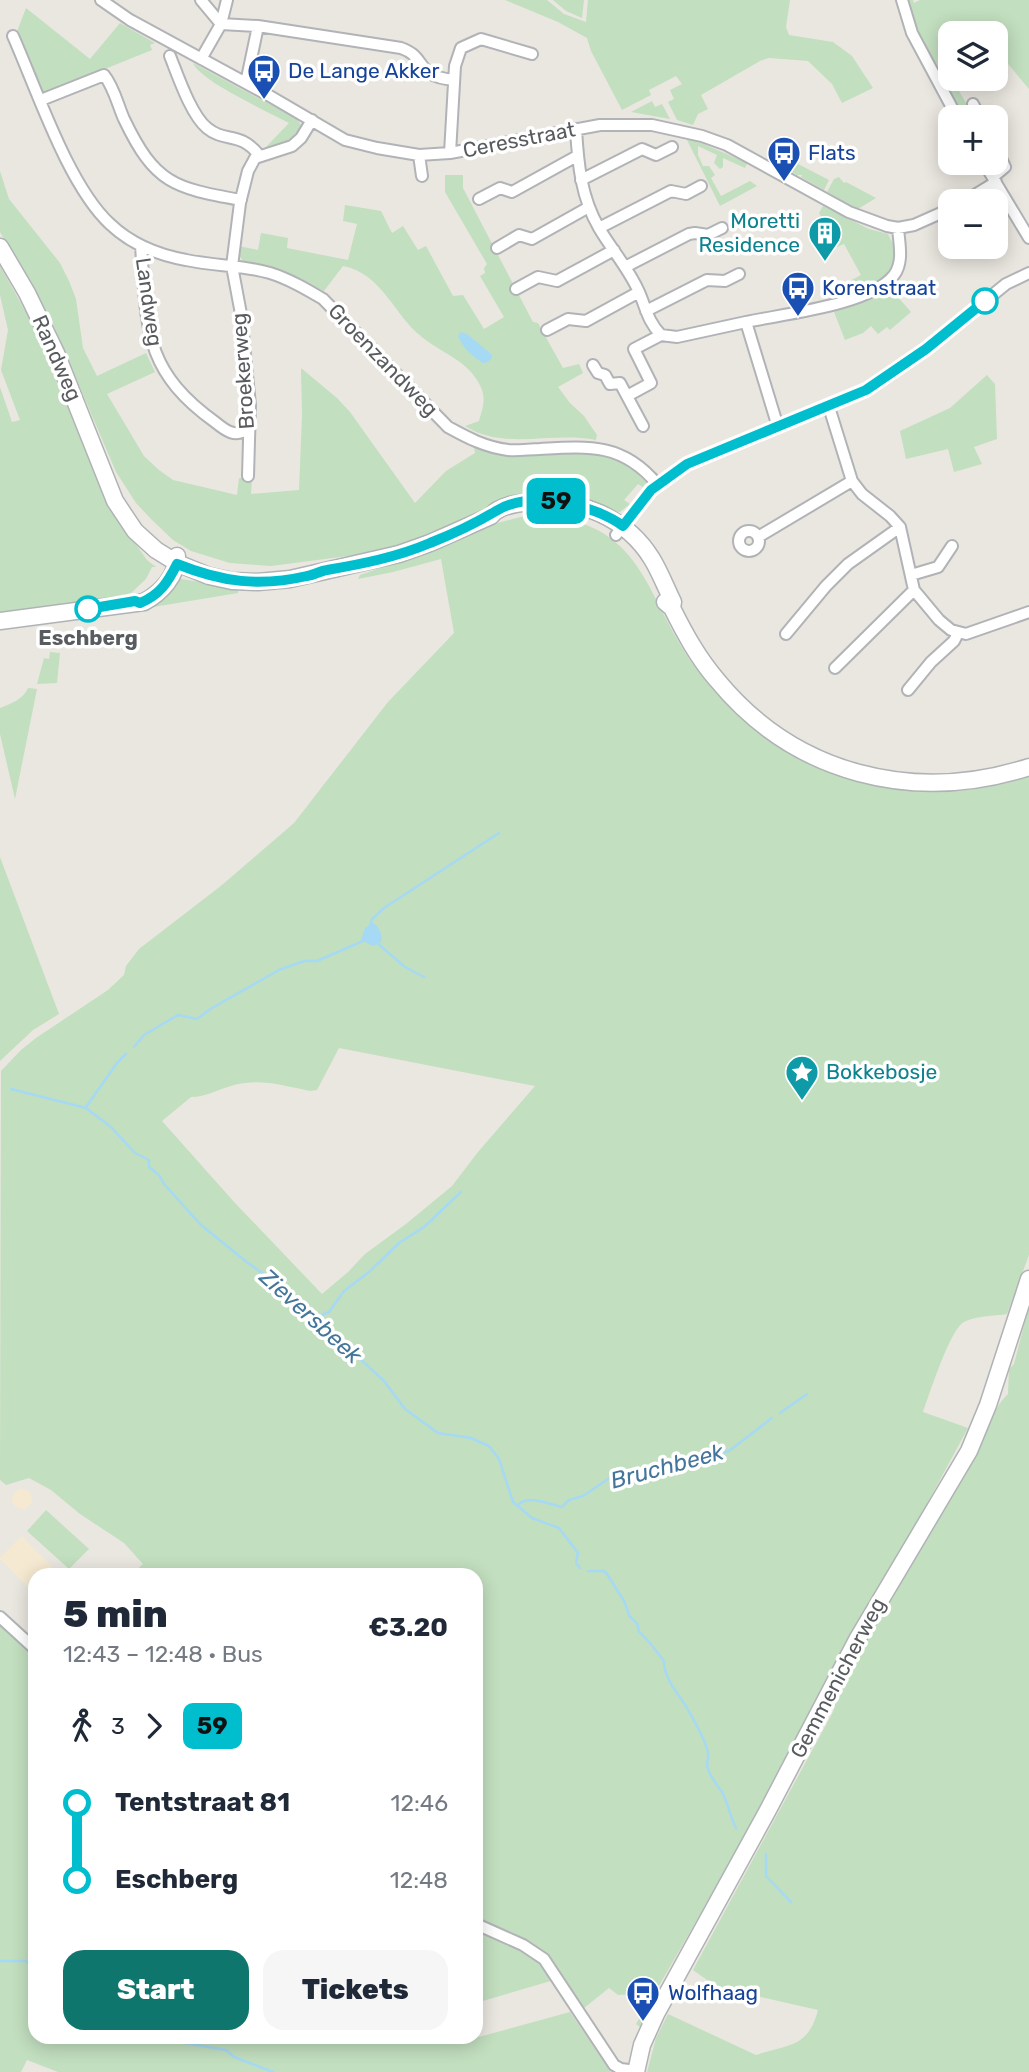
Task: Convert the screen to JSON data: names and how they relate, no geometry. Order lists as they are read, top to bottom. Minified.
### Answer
{"streets":{"main road":["Randweg","Gemmenicherweg"],"street":["Ceresstraat","Landweg","Groenzandweg","Broekerweg"]},"crossings":[["Landweg","Groenzandweg"],["Landweg","Broekerweg"],["Groenzandweg","Broekerweg"]],"water":["Zieversbeek","Bruchbeek"],"places":{"bus stop":["De Lange Akker","Flats","Korenstraat","Wolfhaag"],"building":["Moretti Residence"],"other":["Eschberg"],"place":["Bokkebosje"]},"lines":["bus line 59"],"page":{"on_map":"59","map_buttons":["+","−"],"heading":["5 min","12:43 – 12:48 · Bus","€3.20"],"legs":["3","59"],"list":[{"name":"Tentstraat 81","value":"12:46"},{"name":"Eschberg","value":"12:48"}],"buttons":["Start","Tickets"]}}
